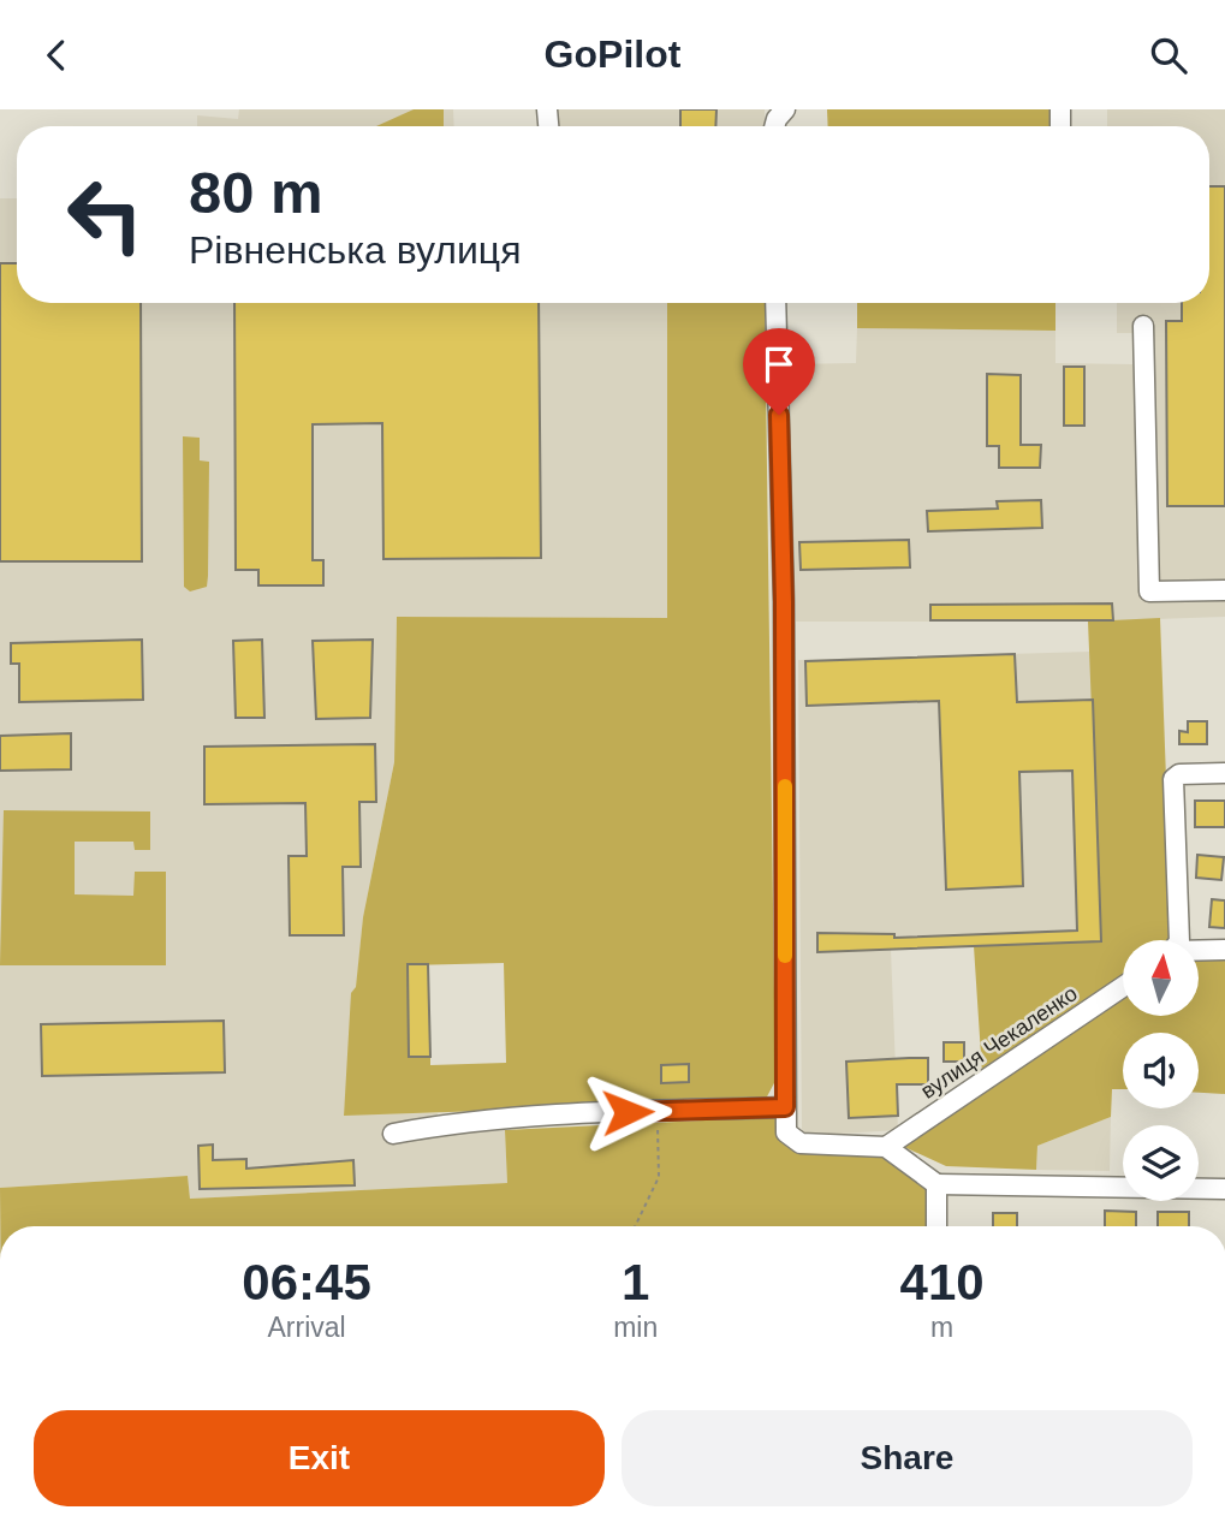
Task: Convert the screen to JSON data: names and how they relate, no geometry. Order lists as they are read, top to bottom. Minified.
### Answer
{"streets":{"street":["вулиця Чекаленко"]},"north":"top","page":{"header":"GoPilot","turn":["80 m","Рівненська вулиця"],"eta":["06:45","Arrival","1","min","410","m"],"buttons":["Exit","Share"]}}
